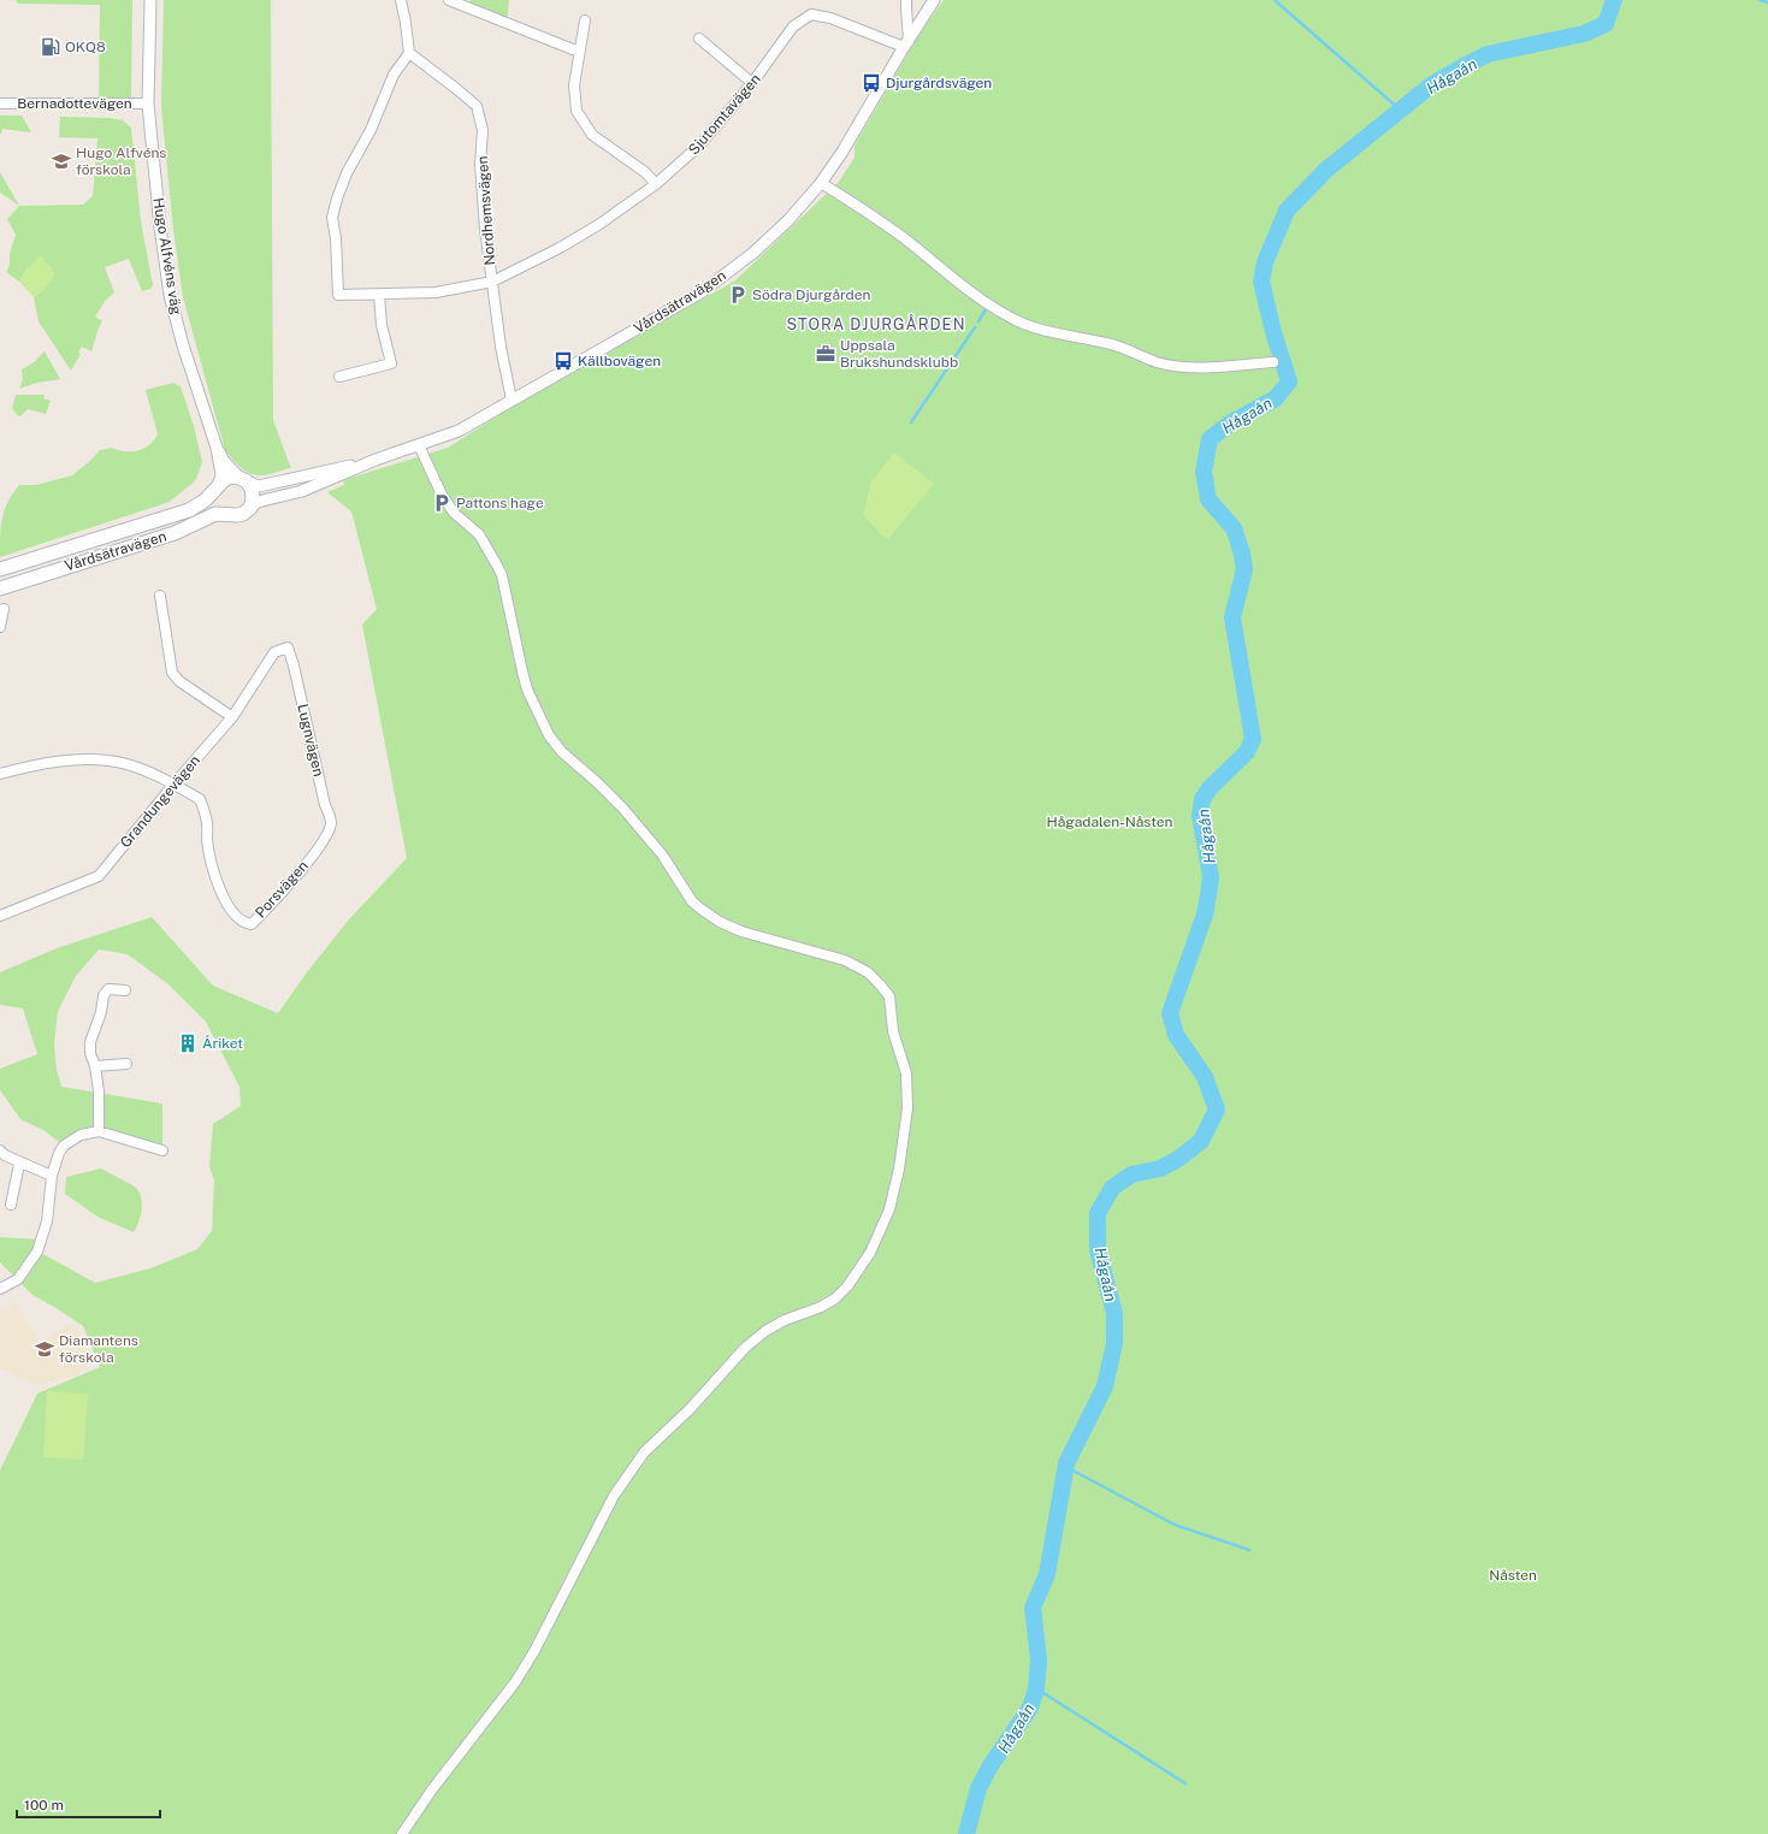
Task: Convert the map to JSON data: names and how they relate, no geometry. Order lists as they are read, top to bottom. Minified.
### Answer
{"streets":{"main road":["Vårdsätravägen"],"street":["Bernadottevägen","Sjutomtavägen","Nordhemsvägen","Hugo Alfvéns väg","Lugnvägen","Grandungevägen","Porsvägen"]},"crossings":[["Bernadottevägen","Hugo Alfvéns väg"],["Sjutomtavägen","Nordhemsvägen"],["Sjutomtavägen","Vårdsätravägen"],["Nordhemsvägen","Vårdsätravägen"],["Hugo Alfvéns väg","Vårdsätravägen"],["Lugnvägen","Grandungevägen"],["Lugnvägen","Porsvägen"],["Grandungevägen","Porsvägen"]],"districts":["STORA DJURGÅRDEN"],"water":["Hågaån"],"parks":["Hågadalen-Nåsten","Nåsten"],"places":{"fuel station":["OKQ8"],"bus stop":["Djurgårdsvägen","Källbovägen"],"school or university":["Hugo Alfvéns förskola","Diamantens förskola"],"parking":["Södra Djurgården","Pattons hage"],"office":["Uppsala Brukshundsklubb"],"building":["Åriket"]},"scale_bar":"100 m"}
